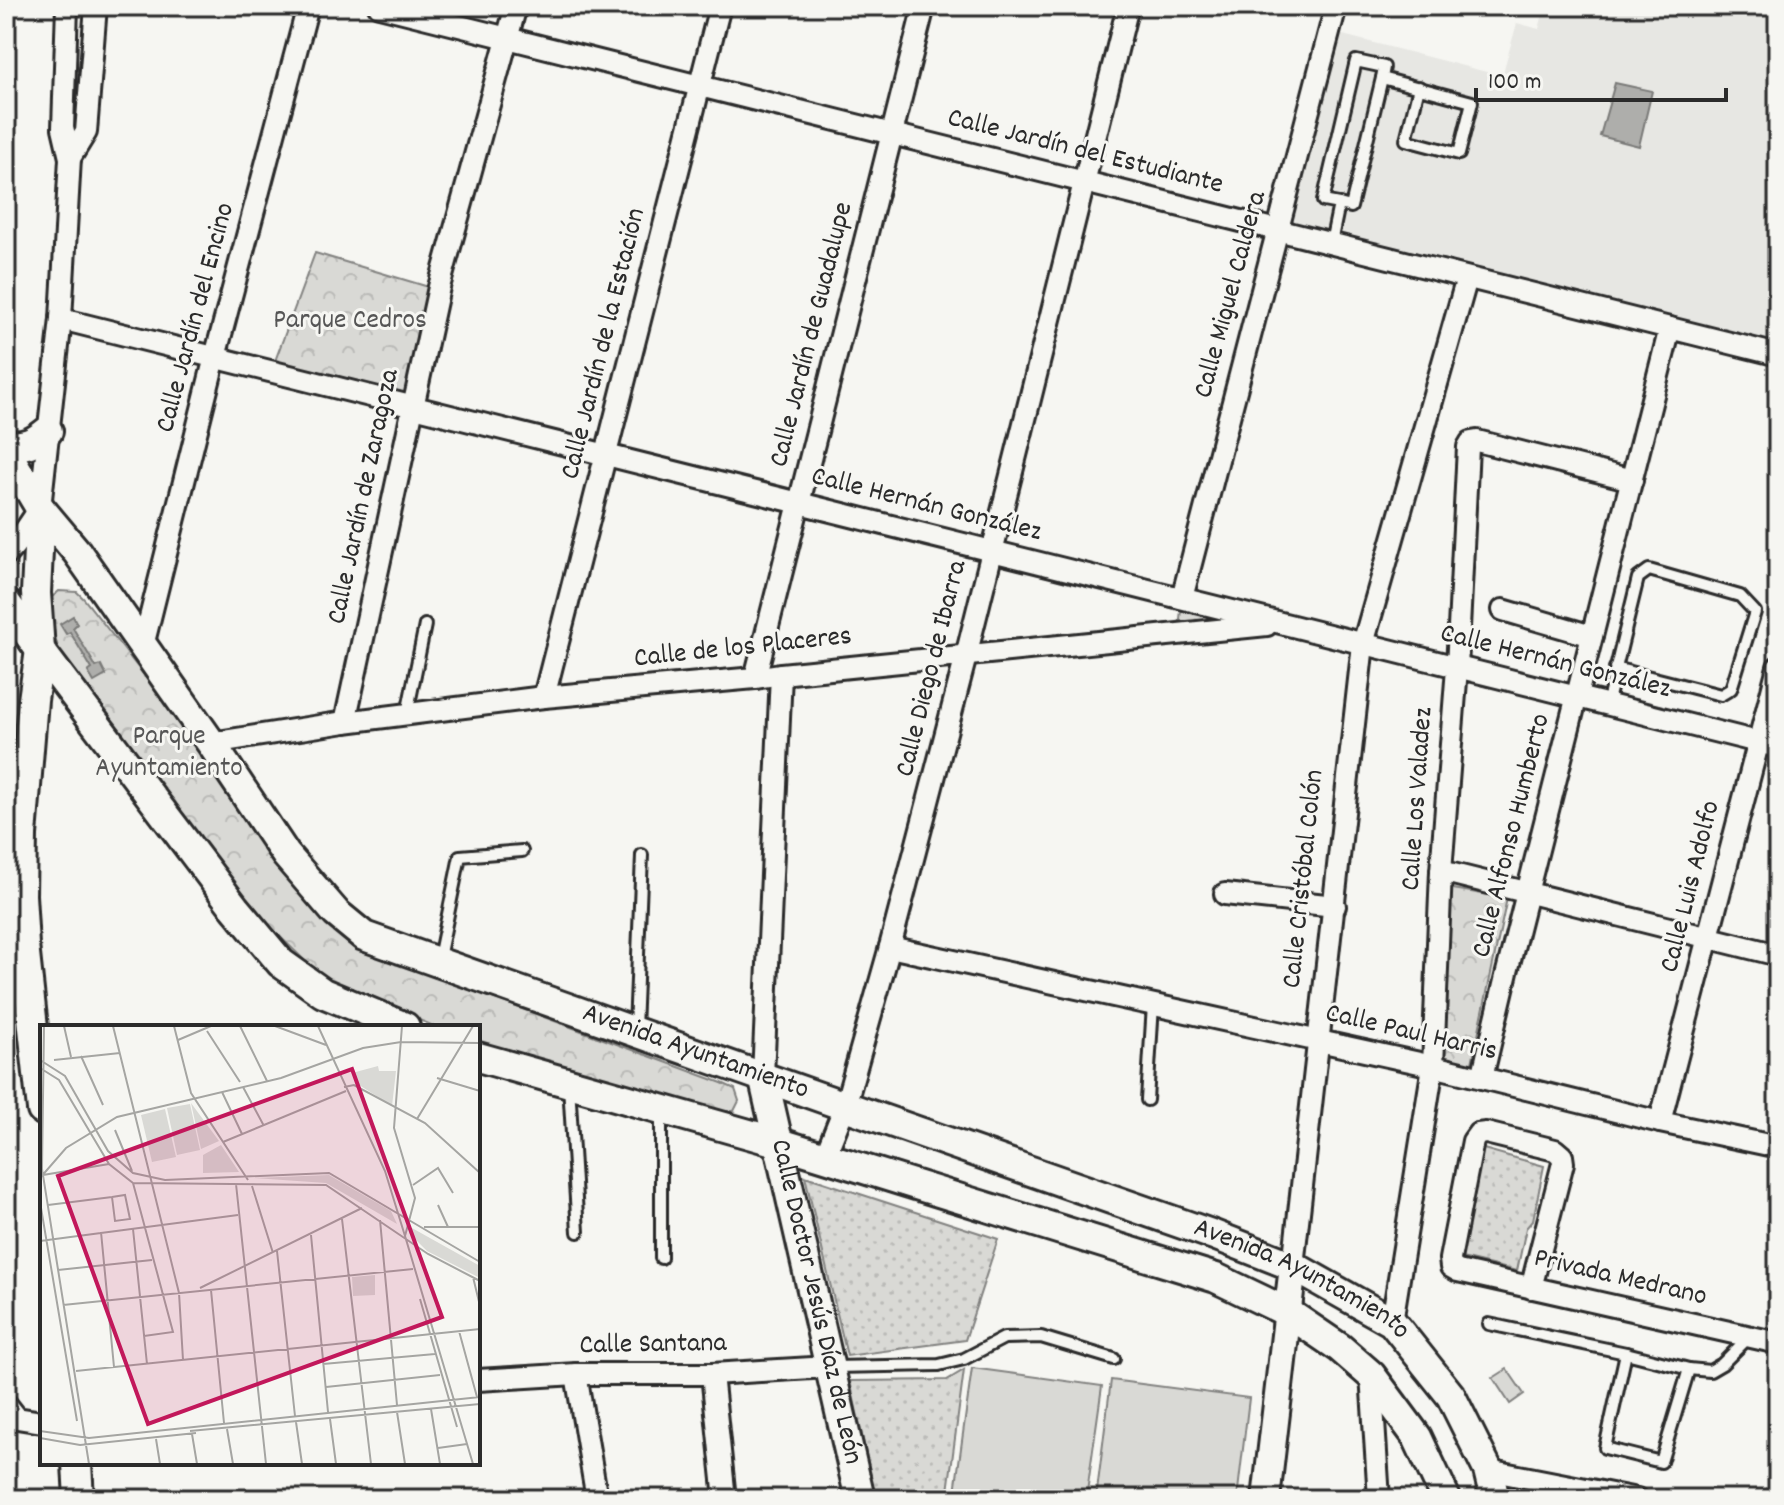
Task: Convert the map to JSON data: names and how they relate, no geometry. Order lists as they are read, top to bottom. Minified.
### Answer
{"streets":{"main road":["Avenida Ayuntamiento","Calle Doctor Jesús Díaz de León"],"street":["Calle Jardín del Estudiante","Calle Miguel Caldera","Calle Jardín del Encino","Calle Jardín de Guadalupe","Calle Jardín de la Estación","Calle Jardín de Zaragoza","Calle Hernán González","Calle de los Placeres","Calle Diego de Ibarra","Calle Los Valadez","Calle Alfonso Humberto","Calle Cristóbal Colón","Calle Luis Adolfo","Calle Paul Harris","Privada Medrano","Calle Santana"]},"crossings":[["Calle Jardín del Estudiante","Calle Miguel Caldera"],["Calle Jardín del Estudiante","Calle Jardín de Guadalupe"],["Calle Jardín del Estudiante","Calle Jardín de la Estación"],["Calle Jardín del Estudiante","Calle Jardín de Zaragoza"],["Calle Jardín del Estudiante","Calle Diego de Ibarra"],["Calle Jardín del Estudiante","Calle Alfonso Humberto"],["Calle Jardín del Estudiante","Calle Cristóbal Colón"],["Calle Miguel Caldera","Calle Hernán González"],["Calle Jardín del Encino","Calle Hernán González"],["Calle Jardín del Encino","Avenida Ayuntamiento"],["Calle Jardín de Guadalupe","Calle Hernán González"],["Calle Jardín de Guadalupe","Calle de los Placeres"],["Calle Jardín de la Estación","Calle Hernán González"],["Calle Jardín de la Estación","Calle de los Placeres"],["Calle Jardín de Zaragoza","Calle Hernán González"],["Calle Jardín de Zaragoza","Calle de los Placeres"],["Calle Hernán González","Calle de los Placeres"],["Calle Hernán González","Calle Diego de Ibarra"],["Calle Hernán González","Calle Los Valadez"],["Calle Hernán González","Calle Alfonso Humberto"],["Calle Hernán González","Calle Cristóbal Colón"],["Calle Hernán González","Calle Luis Adolfo"],["Calle de los Placeres","Calle Diego de Ibarra"],["Calle de los Placeres","Avenida Ayuntamiento"],["Calle de los Placeres","Calle Doctor Jesús Díaz de León"],["Calle Diego de Ibarra","Calle Paul Harris"],["Calle Diego de Ibarra","Avenida Ayuntamiento"],["Calle Los Valadez","Calle Alfonso Humberto"],["Calle Los Valadez","Calle Paul Harris"],["Calle Los Valadez","Avenida Ayuntamiento"],["Calle Alfonso Humberto","Calle Paul Harris"],["Calle Cristóbal Colón","Calle Paul Harris"],["Calle Cristóbal Colón","Avenida Ayuntamiento"],["Calle Luis Adolfo","Calle Paul Harris"],["Avenida Ayuntamiento","Calle Doctor Jesús Díaz de León"],["Calle Doctor Jesús Díaz de León","Calle Santana"]],"parks":["Parque Cedros","Parque Ayuntamiento"],"scale_bar":"100 m"}
